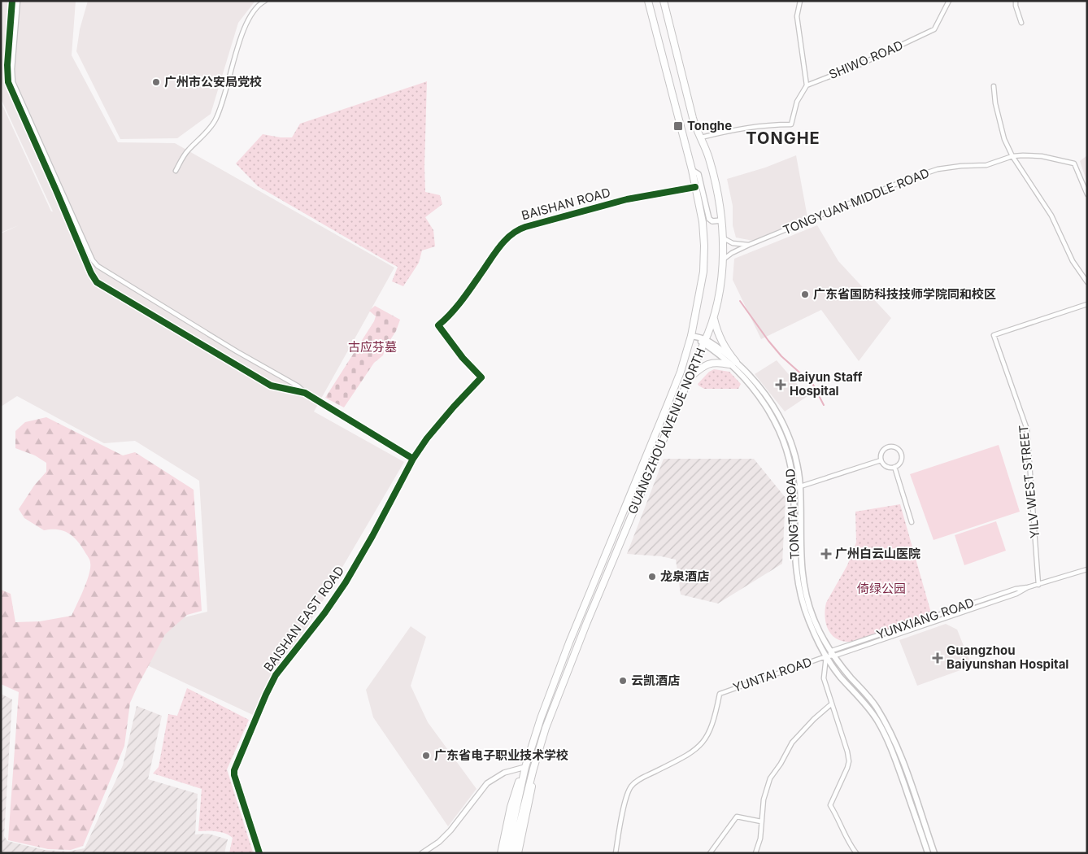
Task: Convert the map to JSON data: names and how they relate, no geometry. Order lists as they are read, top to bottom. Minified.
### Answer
{"streets":{"main road":["GUANGZHOU AVENUE NORTH","TONGTAI ROAD"],"street":["SHIWO ROAD","TONGYUAN MIDDLE ROAD","BAISHAN ROAD","YILV WEST STREET","BAISHAN EAST ROAD","YUNXIANG ROAD","YUNTAI ROAD"]},"crossings":[["TONGYUAN MIDDLE ROAD","GUANGZHOU AVENUE NORTH"],["BAISHAN ROAD","GUANGZHOU AVENUE NORTH"],["BAISHAN ROAD","BAISHAN EAST ROAD"],["GUANGZHOU AVENUE NORTH","TONGTAI ROAD"],["YILV WEST STREET","YUNXIANG ROAD"],["TONGTAI ROAD","YUNXIANG ROAD"],["TONGTAI ROAD","YUNTAI ROAD"],["YUNXIANG ROAD","YUNTAI ROAD"]],"districts":["TONGHE"],"parks":["古应芬墓","倚绿公园"],"places":{"other":["广州市公安局党校","广东省国防科技技师学院同和校区","龙泉酒店","云凯酒店","广东省电子职业技术学校"],"transit":["Tonghe"],"health":["Baiyun Staff Hospital","广州白云山医院","Guangzhou Baiyunshan Hospital"]}}
